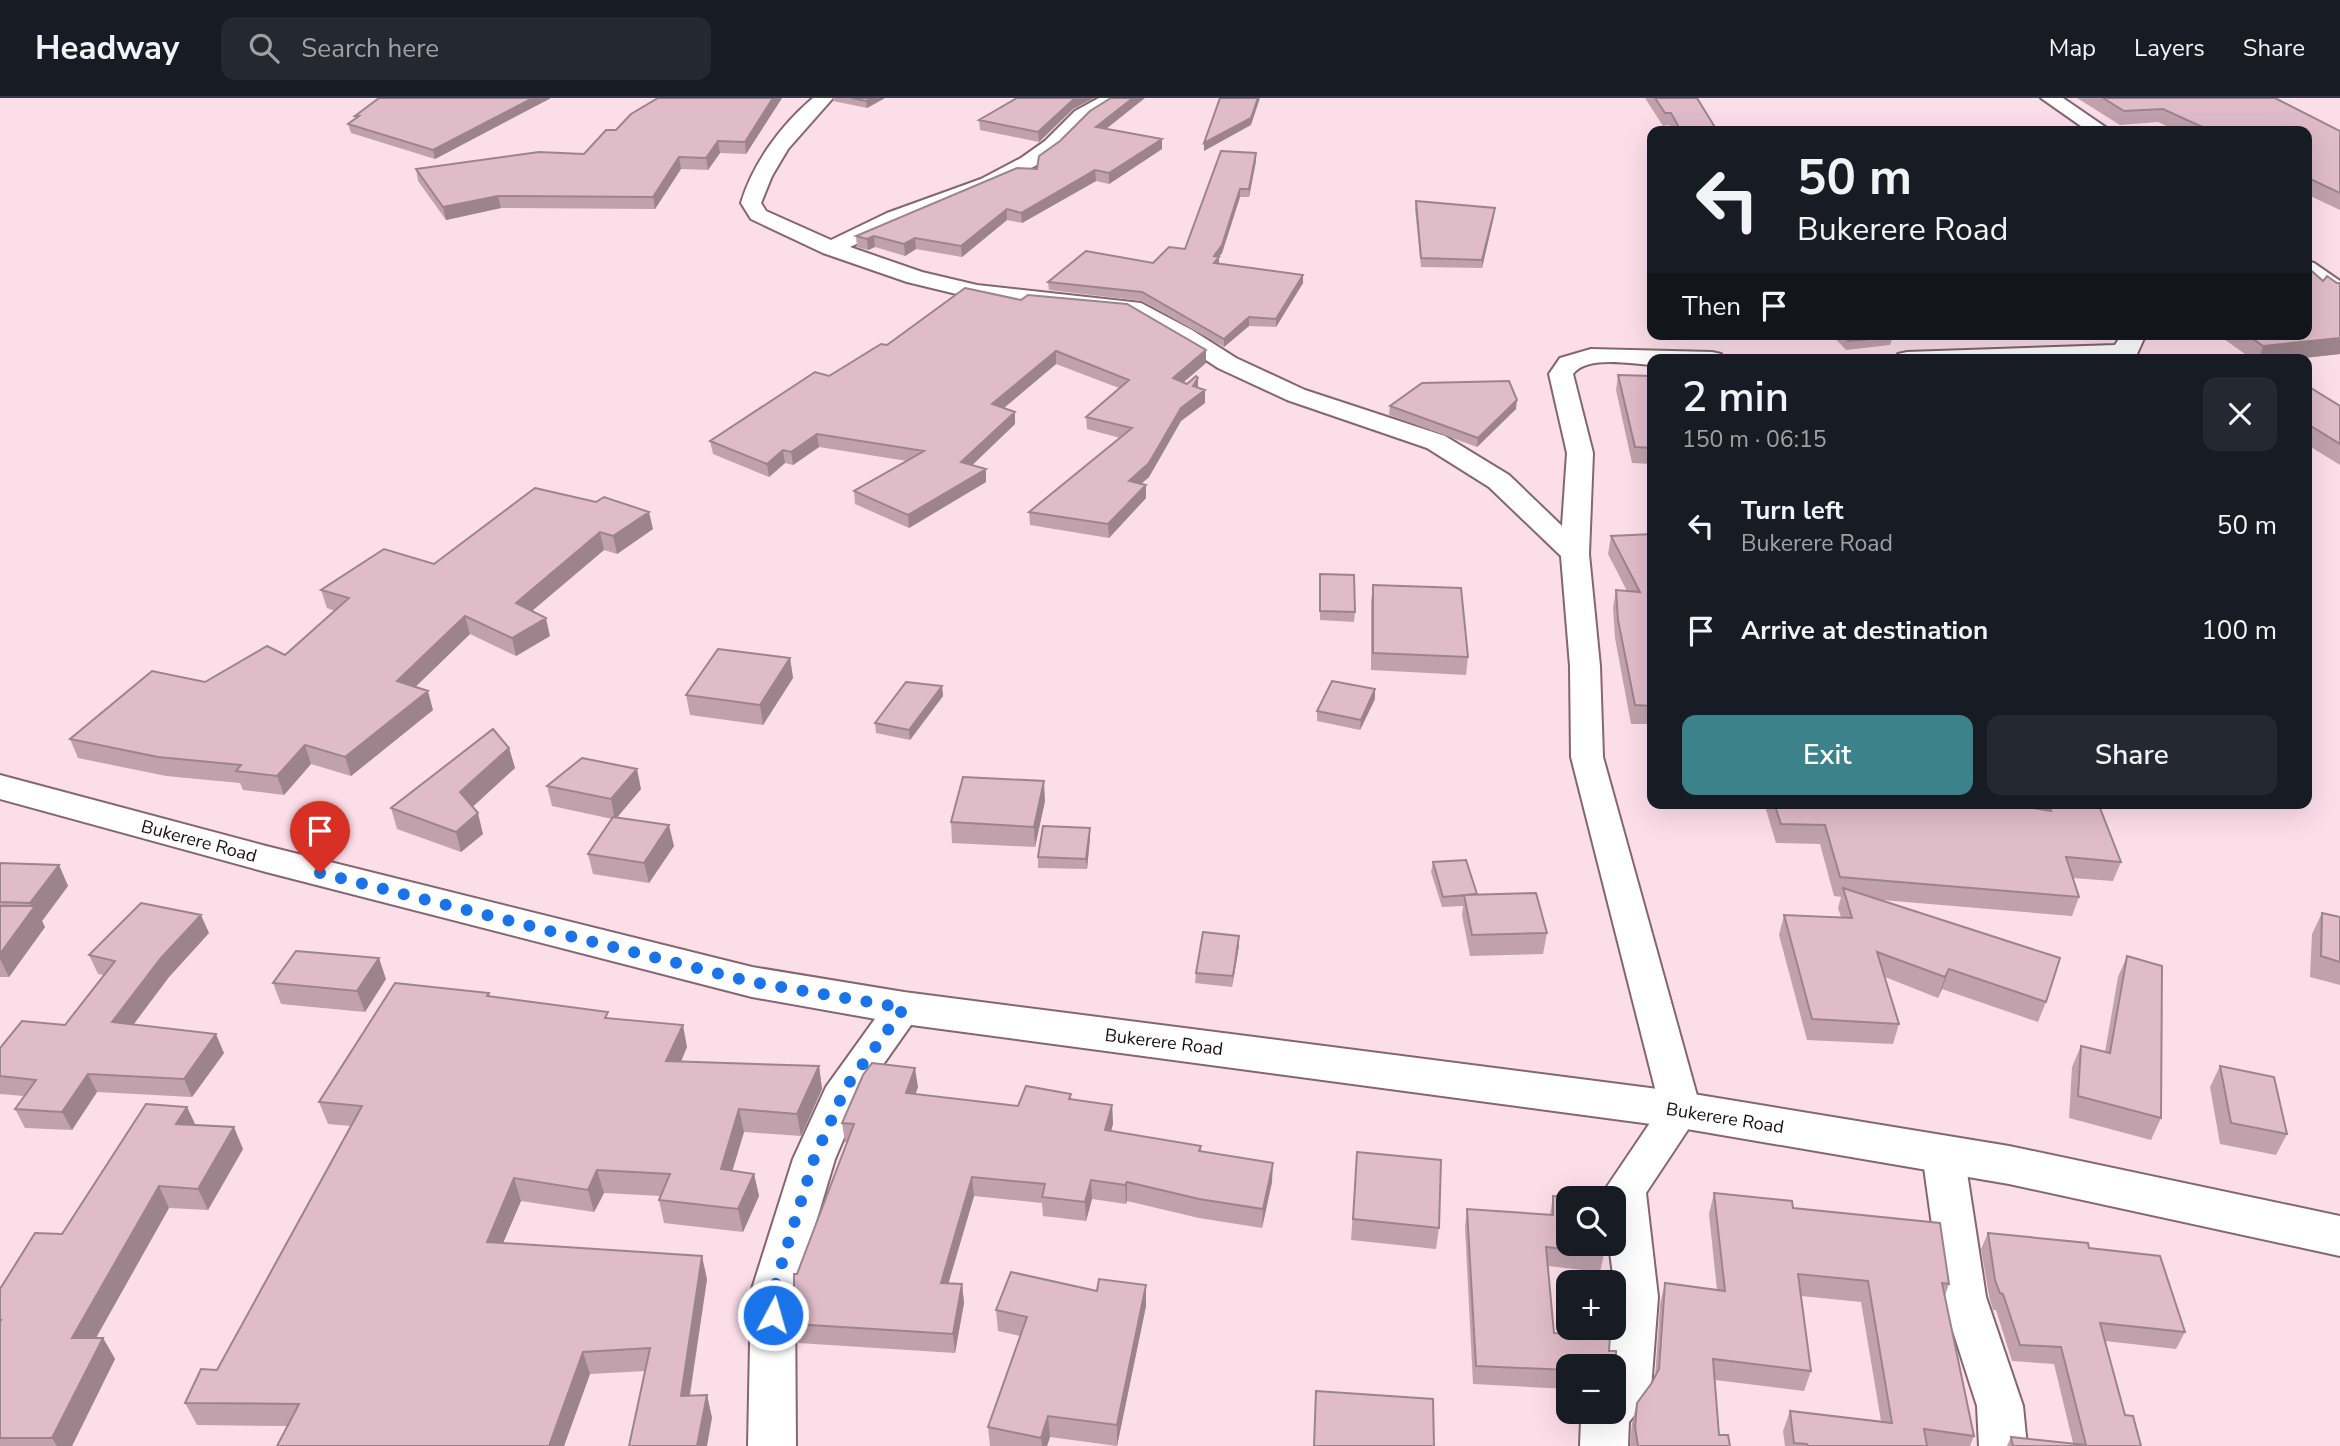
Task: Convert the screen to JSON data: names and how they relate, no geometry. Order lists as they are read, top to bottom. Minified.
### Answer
{"streets":{"street":["Bukerere Road"]},"page":{"header":"Headway","search":"Search here","nav":["Map","Layers","Share"],"turn":["50 m","Bukerere Road"],"then":"Then","heading":["2 min","150 m · 06:15"],"list":[{"name":"Turn left","note":"Bukerere Road","value":"50 m"},{"name":"Arrive at destination","value":"100 m"}],"buttons":["Exit","Share"],"map_buttons":["+","−"]}}
